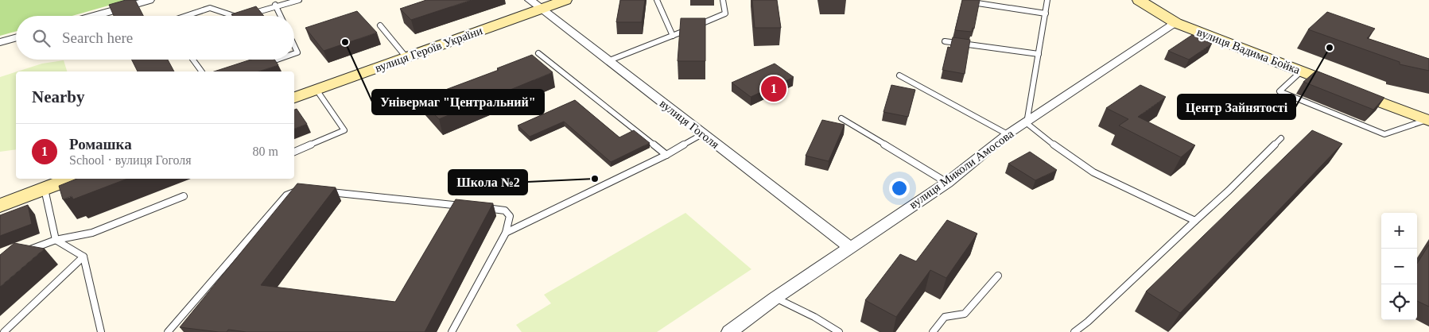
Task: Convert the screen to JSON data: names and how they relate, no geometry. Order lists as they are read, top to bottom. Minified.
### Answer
{"streets":{"main road":["вулиця Героїв України","вулиця Вадима Бойка"],"street":["вулиця Гоголя","вулиця Миколи Амосова"]},"crossings":[["вулиця Героїв України","вулиця Гоголя"],["вулиця Вадима Бойка","вулиця Миколи Амосова"],["вулиця Гоголя","вулиця Миколи Амосова"]],"places":["Універмаг \"Центральний\"","Центр Зайнятості","Школа №2"],"page":{"search":"Search here","heading":"Nearby","pins":"1","list":[{"mark":"1","name":"Ромашка","note":"School · вулиця Гоголя","value":"80 m"}],"map_buttons":["+","−"]}}
